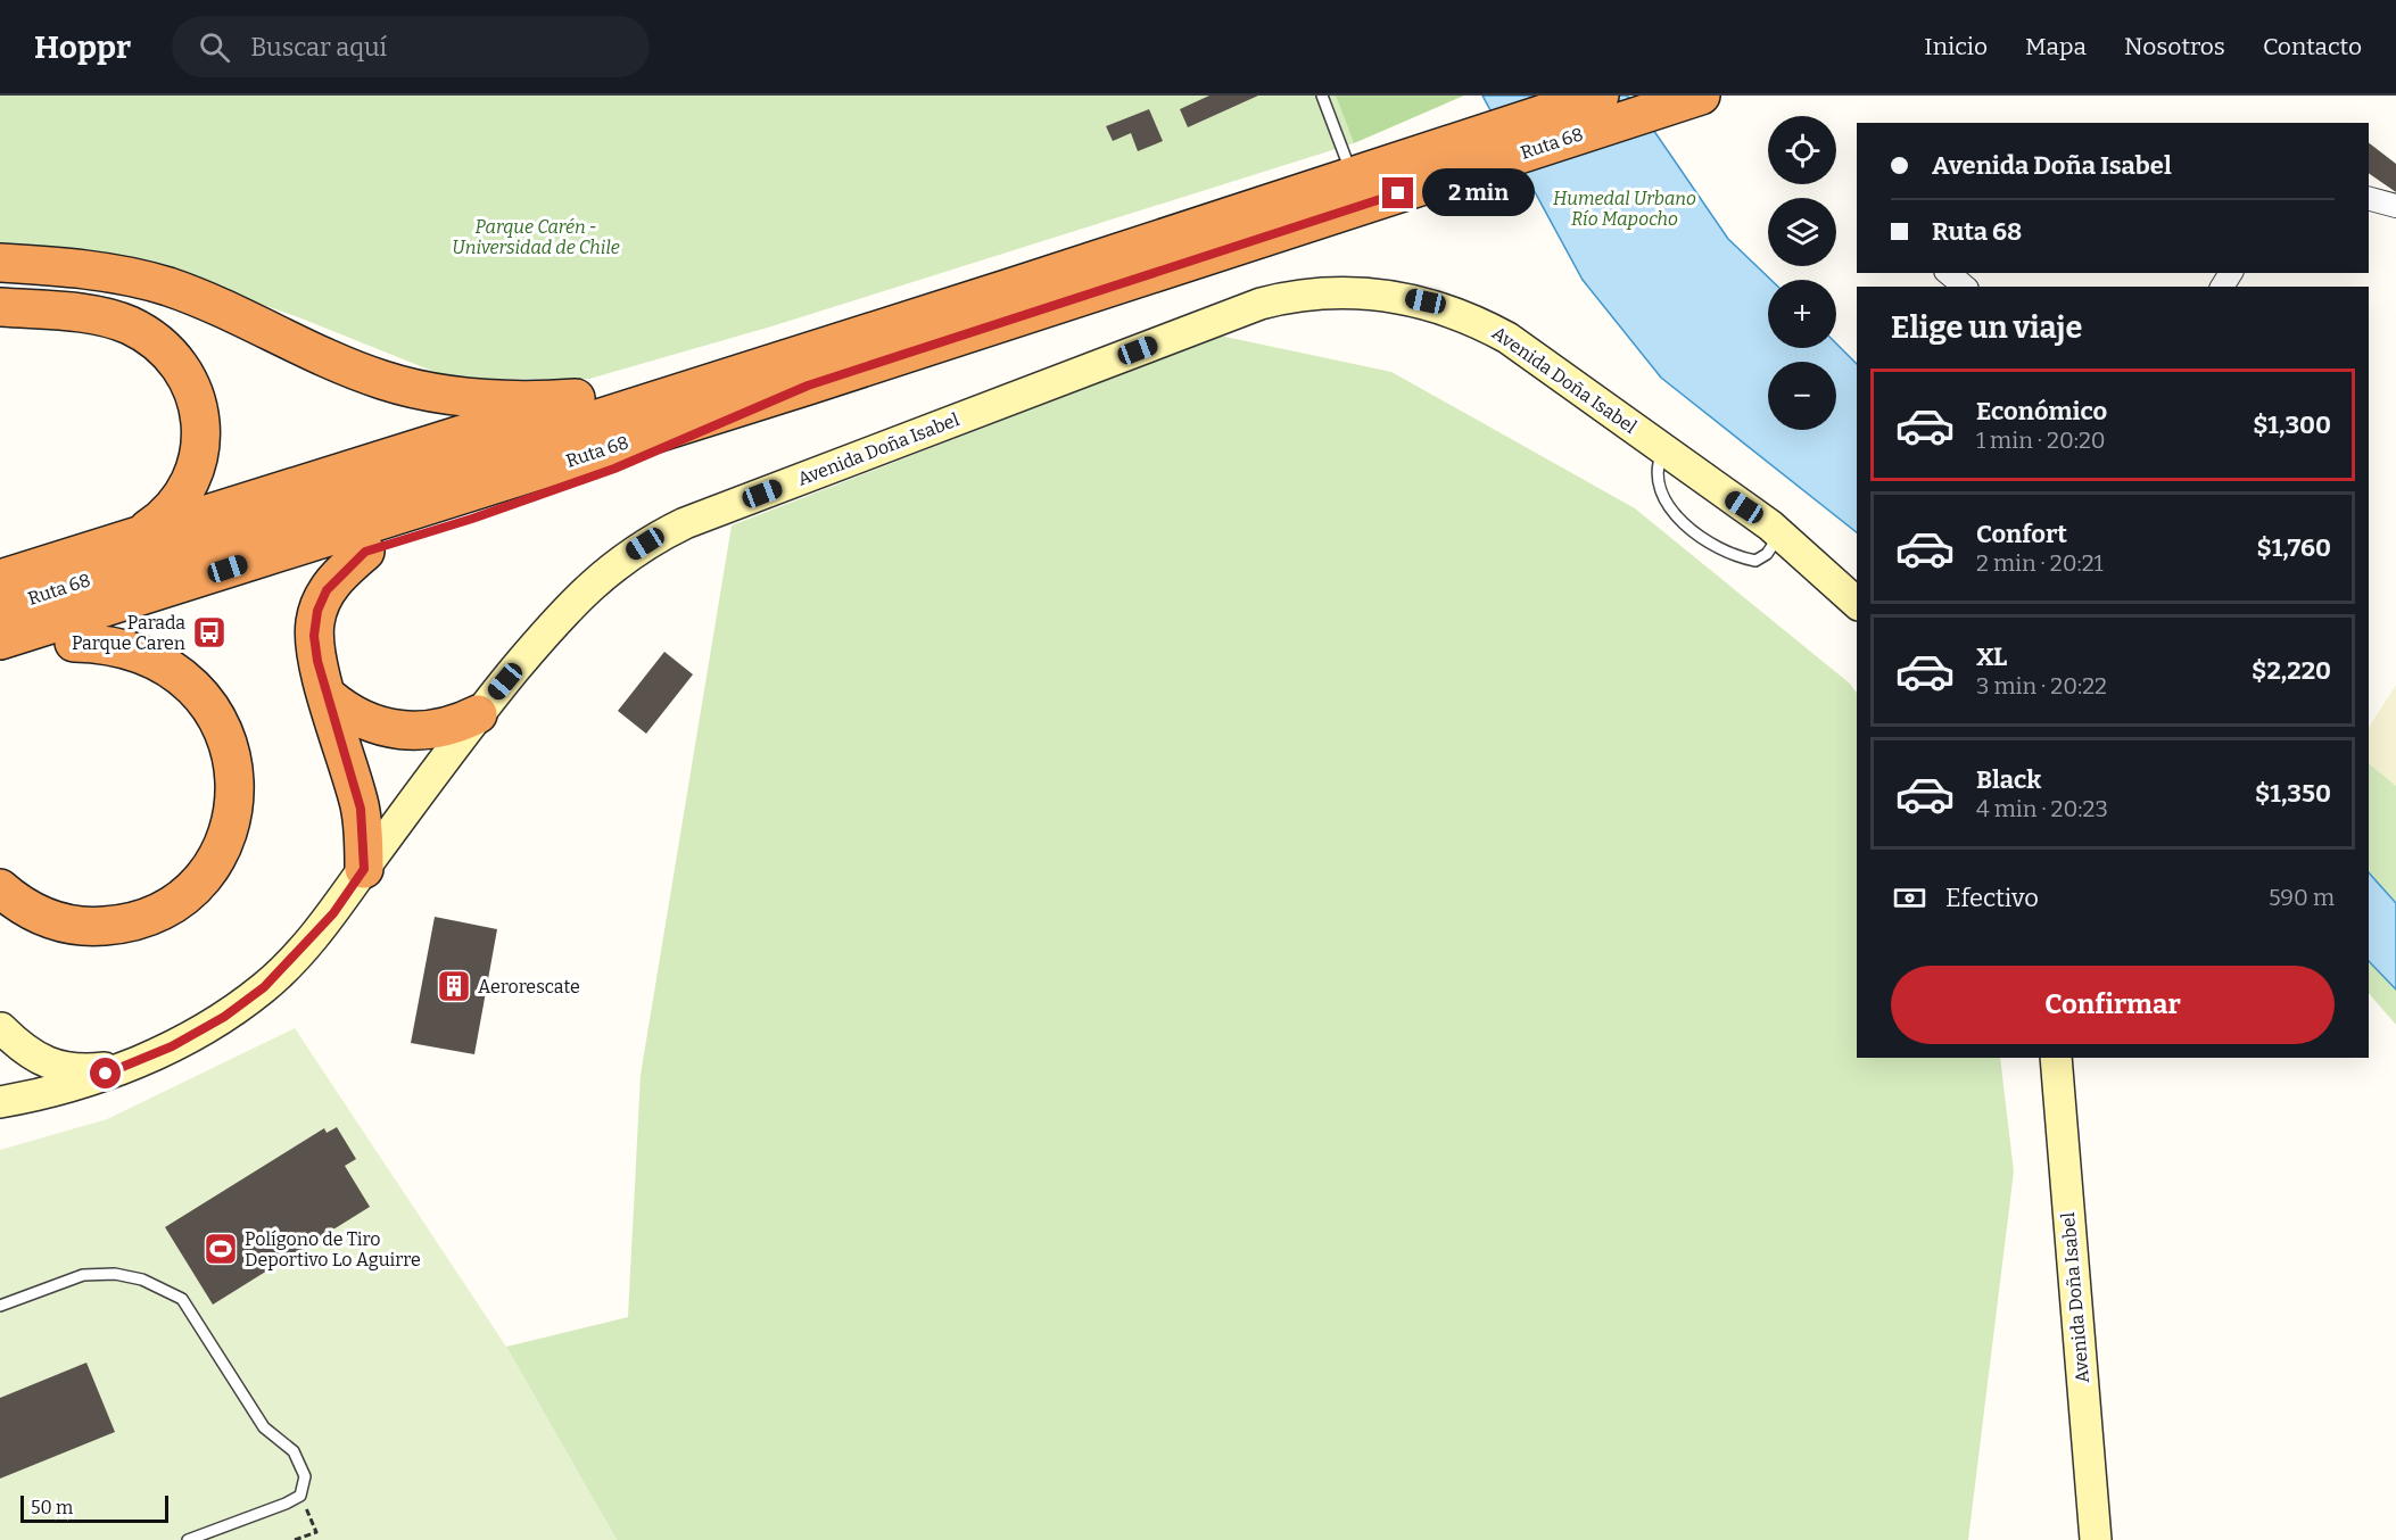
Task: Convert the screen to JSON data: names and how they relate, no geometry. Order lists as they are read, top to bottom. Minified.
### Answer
{"streets":{"highway":["Ruta 68"],"street":["Avenida Doña Isabel"]},"parks":["Humedal Urbano Río Mapocho","Parque Carén - Universidad de Chile"],"places":{"bus stop":["Parada Parque Caren"],"building":["Aerorescate"],"sports":["Polígono de Tiro Deportivo Lo Aguirre"]},"scale_bar":"50 m","page":{"header":"Hoppr","search":"Buscar aquí","nav":["Inicio","Mapa","Nosotros","Contacto"],"map_buttons":["+","−"],"banner":["Avenida Doña Isabel","Ruta 68"],"bubble":"2 min","heading":"Elige un viaje","list":[{"name":"Económico","note":"1 min · 20:20","value":"$1,300"},{"name":"Confort","note":"2 min · 20:21","value":"$1,760"},{"name":"XL","note":"3 min · 20:22","value":"$2,220"},{"name":"Black","note":"4 min · 20:23","value":"$1,350"}],"pay":["Efectivo","590 m"],"buttons":"Confirmar","scale":"50 m"}}
